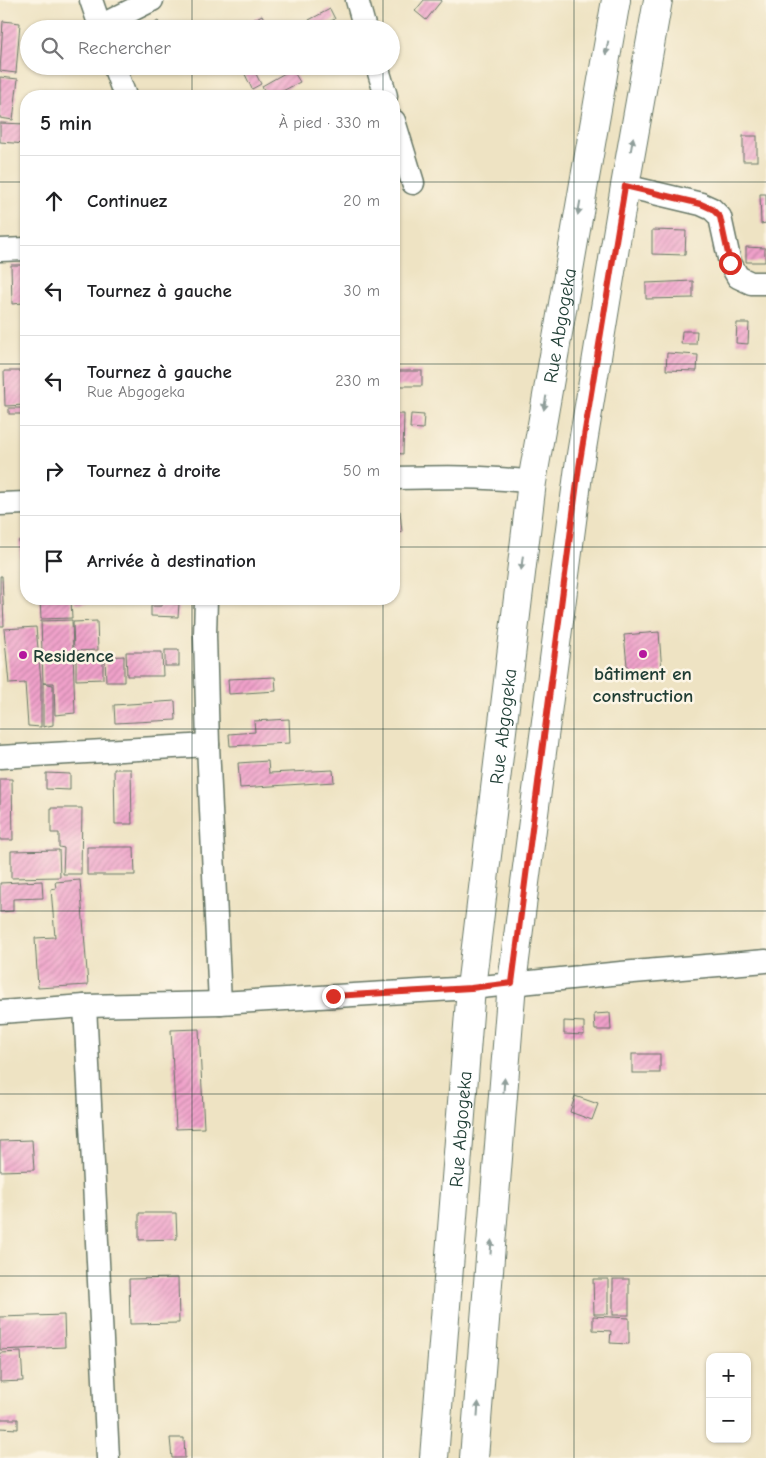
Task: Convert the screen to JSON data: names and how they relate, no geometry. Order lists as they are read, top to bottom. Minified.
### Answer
{"streets":{"main road":["Rue Abgogeka"]},"places":["bâtiment en construction","Residence"],"page":{"search":"Rechercher","heading":["5 min","À pied · 330 m"],"list":[["Continuez","20 m"],["Tournez à gauche","30 m"],["Tournez à gauche","Rue Abgogeka","230 m"],["Tournez à droite","50 m"],"Arrivée à destination"],"map_buttons":["+","−"]}}
